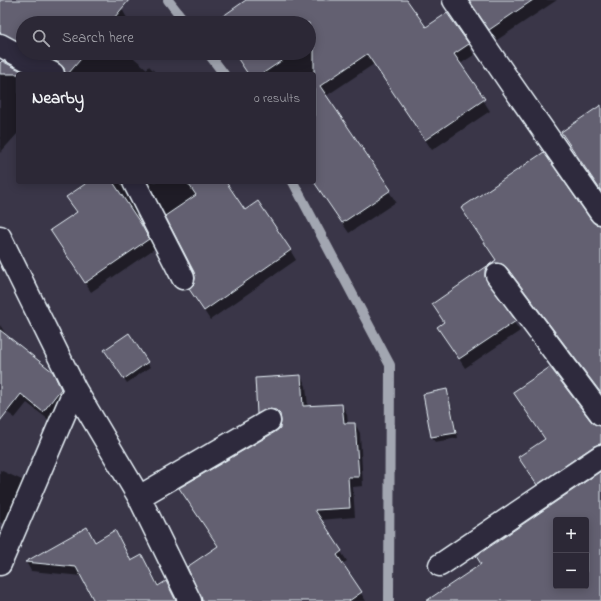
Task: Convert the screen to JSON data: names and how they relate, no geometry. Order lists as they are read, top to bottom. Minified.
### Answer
{"page":{"search":"Search here","heading":["Nearby","0 results"],"map_buttons":["+","−"]}}
